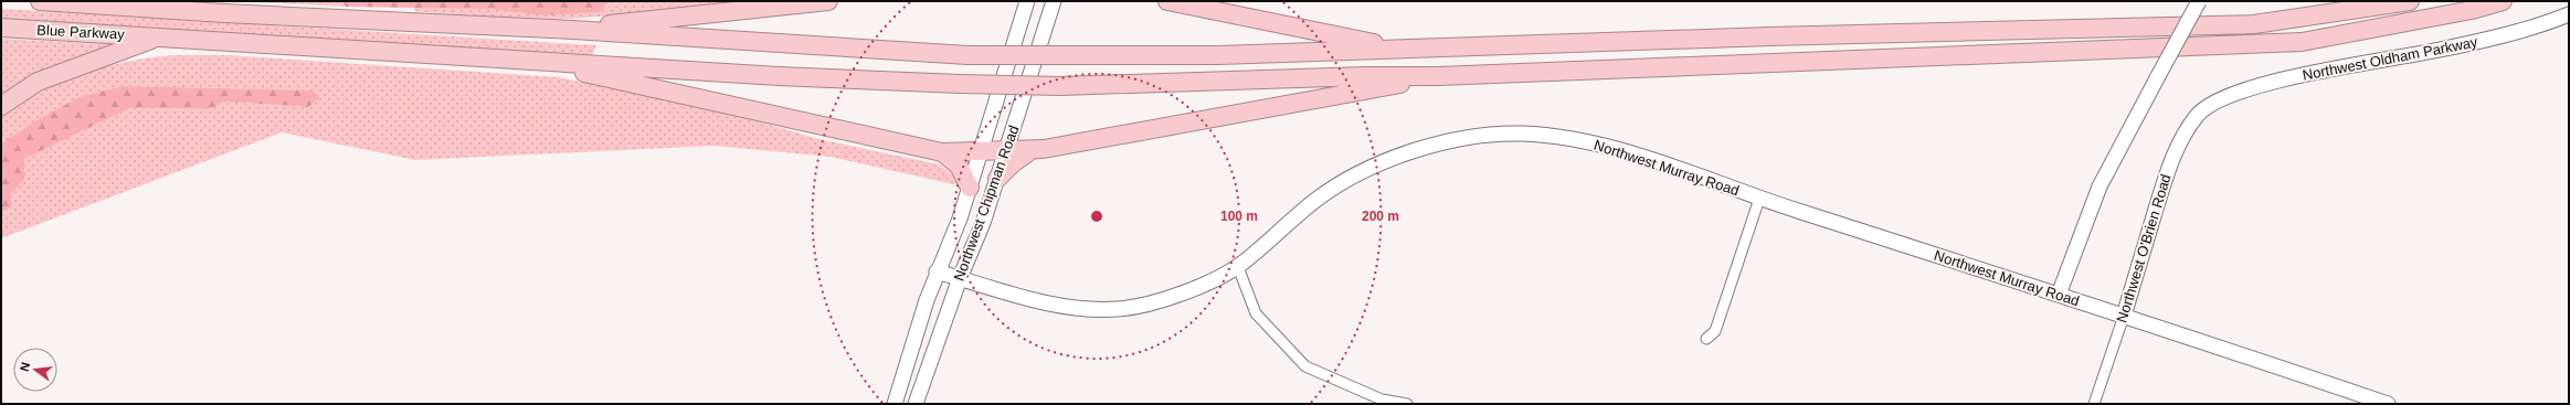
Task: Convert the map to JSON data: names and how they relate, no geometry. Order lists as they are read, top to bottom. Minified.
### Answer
{"streets":{"highway":["Blue Parkway"],"street":["Northwest Oldham Parkway","Northwest Murray Road","Northwest Chipman Road","Northwest O'Brien Road"]},"crossings":[["Northwest Oldham Parkway","Northwest O'Brien Road"],["Northwest Murray Road","Northwest Chipman Road"],["Northwest Murray Road","Northwest O'Brien Road"]],"north":"left","rings":["100 m","200 m"]}
